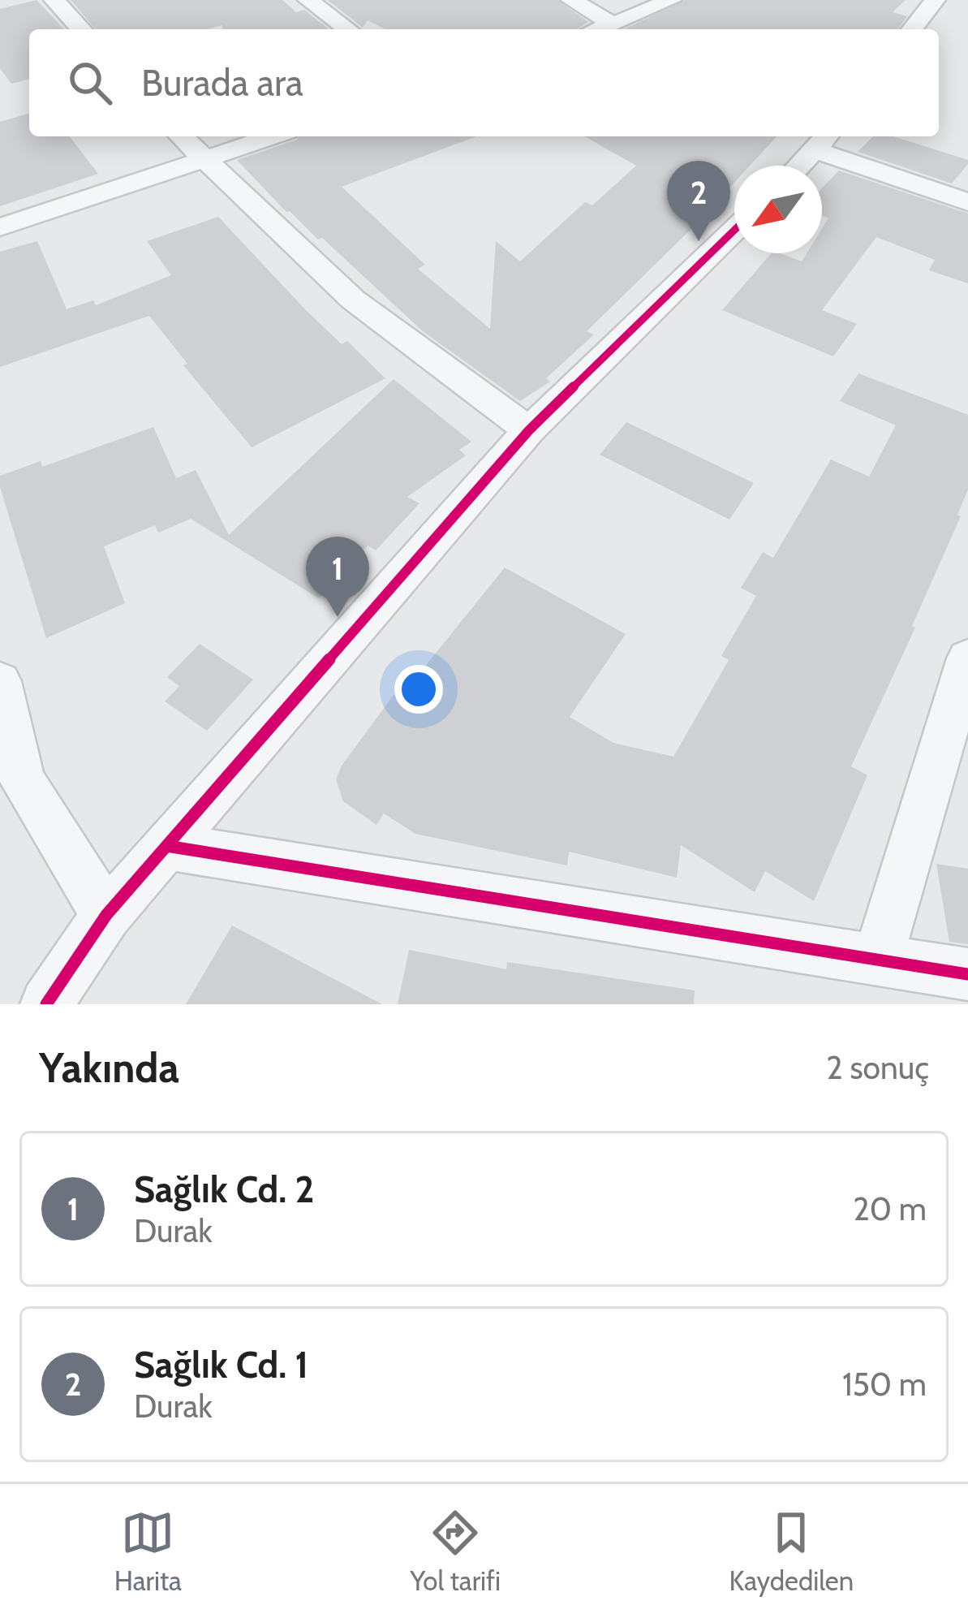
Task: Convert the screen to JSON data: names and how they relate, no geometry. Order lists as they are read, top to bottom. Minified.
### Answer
{"north":"bottom left","page":{"search":"Burada ara","pins":["2","1"],"heading":["Yakında","2 sonuç"],"list":[{"mark":"1","name":"Sağlık Cd. 2","note":"Durak","value":"20 m"},{"mark":"2","name":"Sağlık Cd. 1","note":"Durak","value":"150 m"}],"nav":["Harita","Yol tarifi","Kaydedilen"]}}
